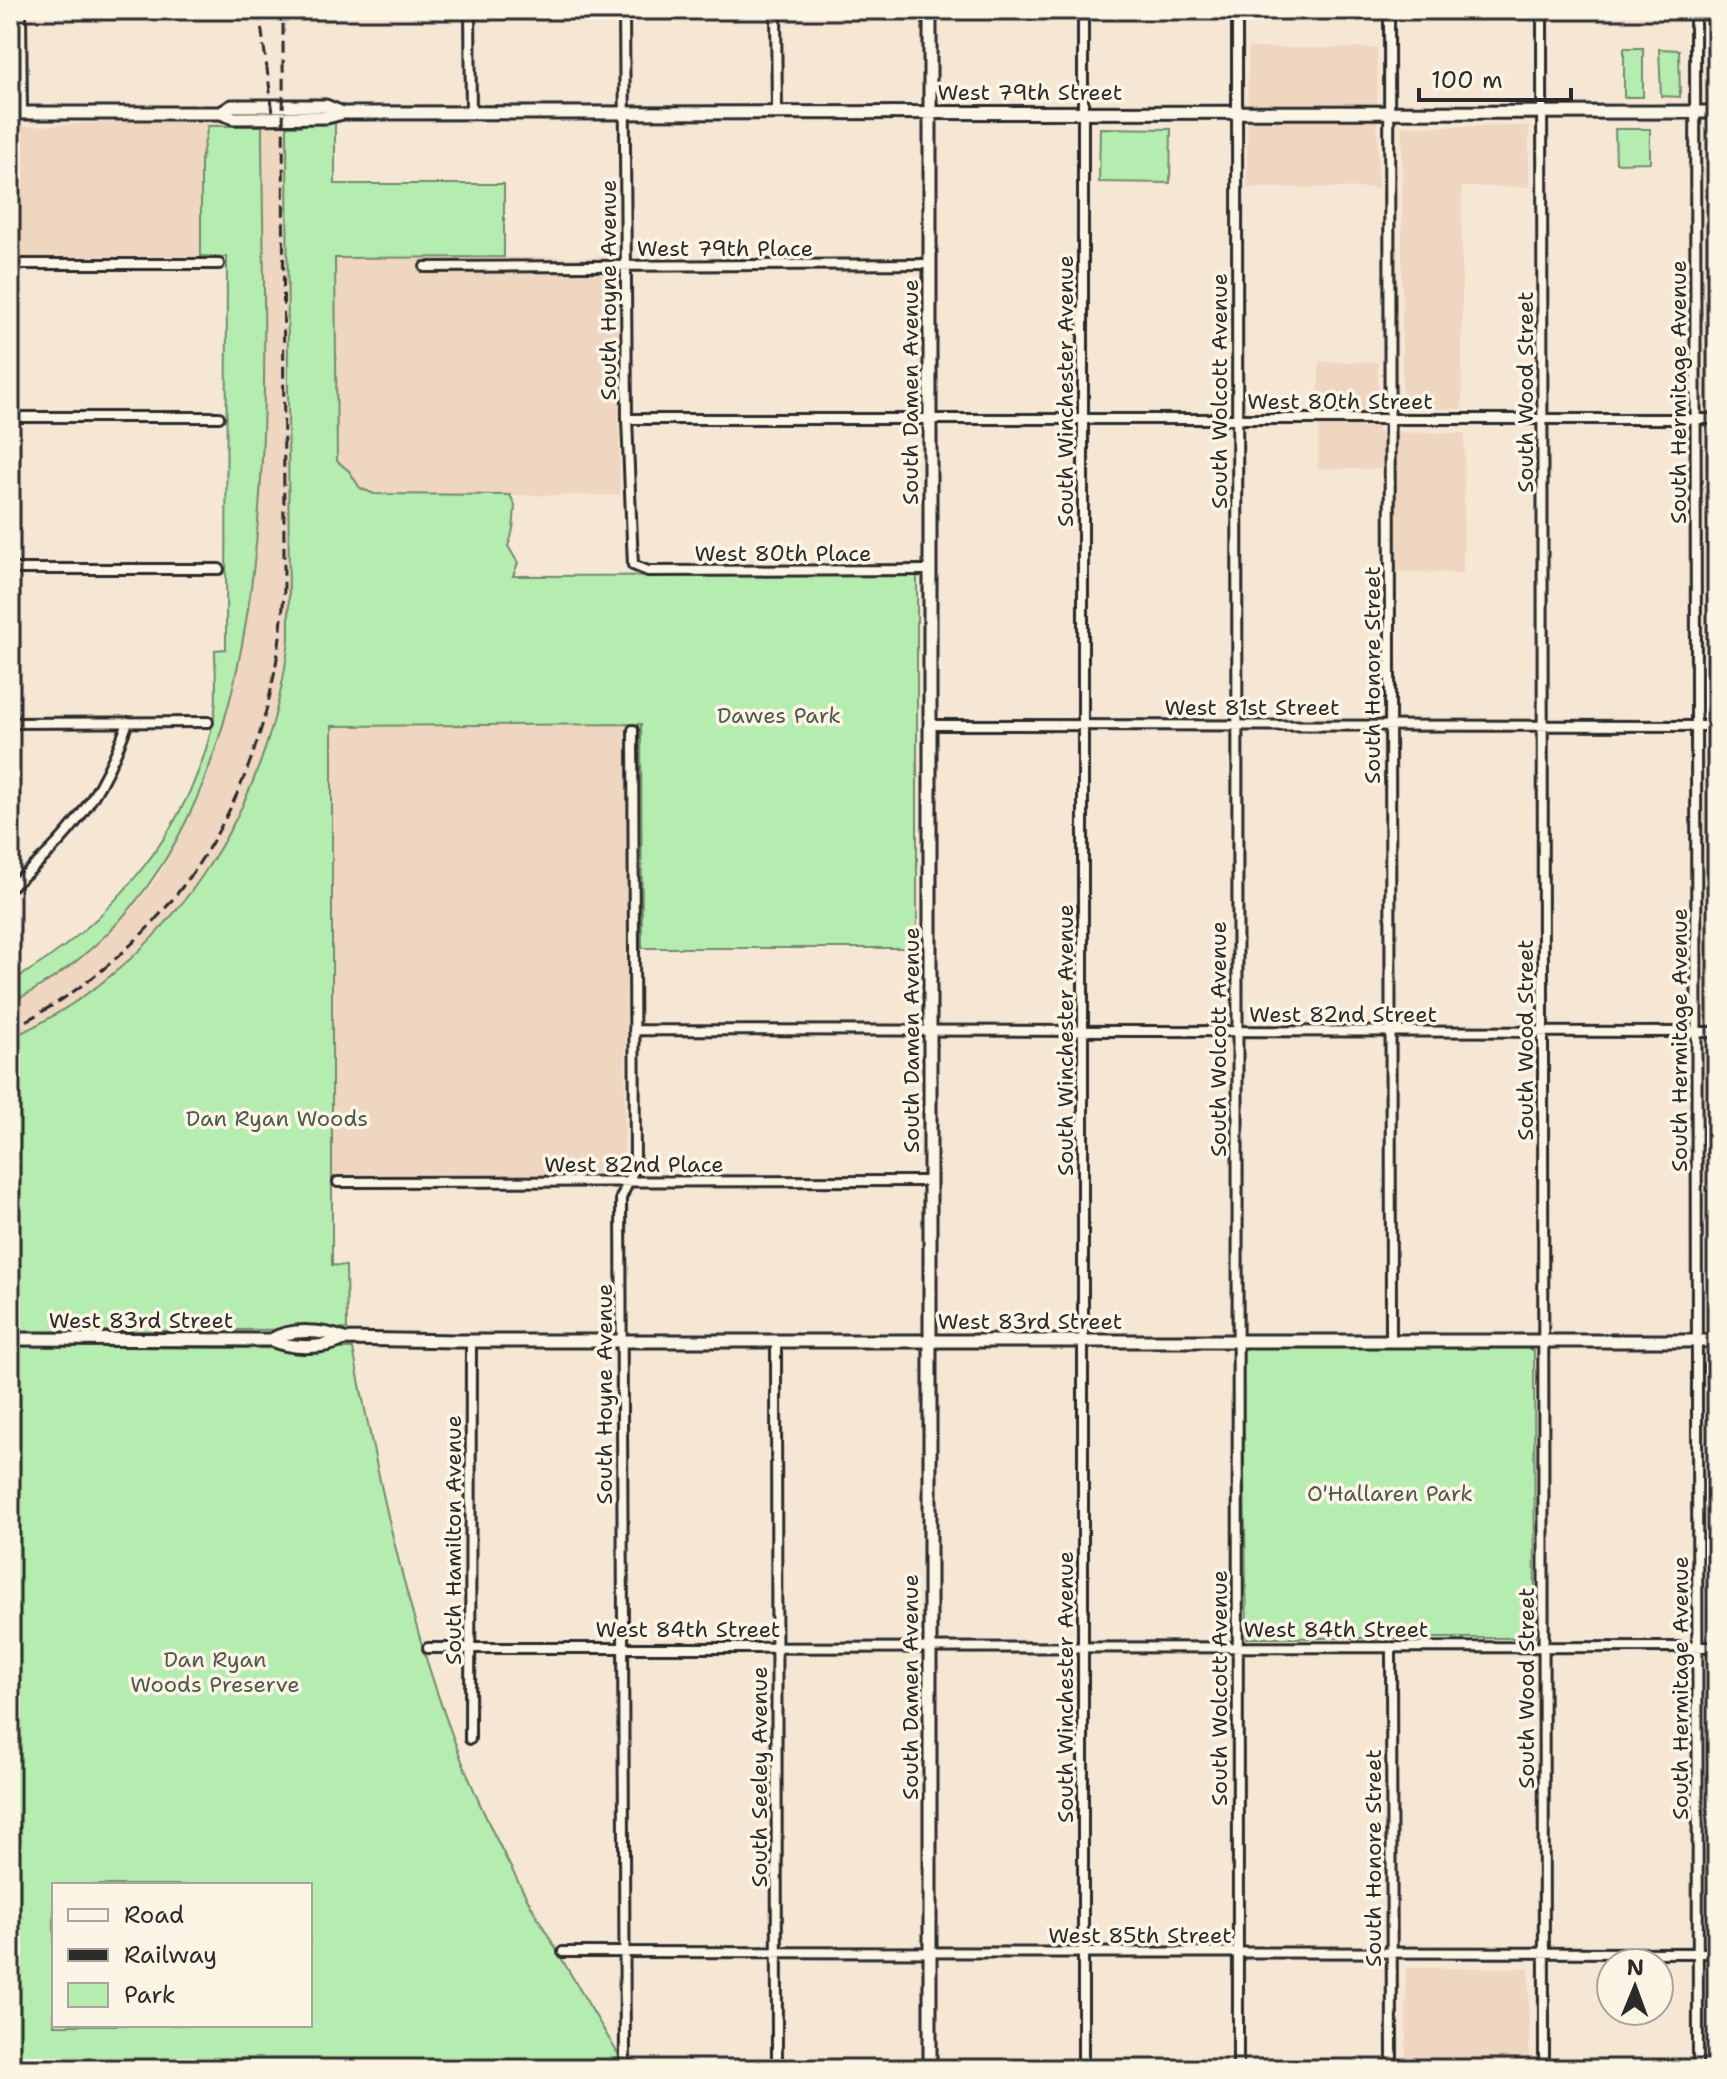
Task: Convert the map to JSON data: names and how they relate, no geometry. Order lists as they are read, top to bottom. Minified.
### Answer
{"streets":{"street":["West 79th Street","West 79th Place","South Hoyne Avenue","South Winchester Avenue","South Wolcott Avenue","South Damen Avenue","South Wood Street","South Hermitage Avenue","West 80th Street","West 80th Place","South Honore Street","West 81st Street","West 82nd Street","West 82nd Place","West 83rd Street","South Hamilton Avenue","West 84th Street","South Seeley Avenue","West 85th Street"]},"crossings":[["West 79th Street","South Hoyne Avenue"],["West 79th Street","South Winchester Avenue"],["West 79th Street","South Wolcott Avenue"],["West 79th Street","South Damen Avenue"],["West 79th Street","South Wood Street"],["West 79th Street","South Hermitage Avenue"],["West 79th Street","South Honore Street"],["West 79th Place","South Hoyne Avenue"],["West 79th Place","South Damen Avenue"],["South Hoyne Avenue","West 80th Street"],["South Hoyne Avenue","West 80th Place"],["South Hoyne Avenue","West 82nd Street"],["South Hoyne Avenue","West 82nd Place"],["South Hoyne Avenue","West 83rd Street"],["South Hoyne Avenue","West 84th Street"],["South Hoyne Avenue","West 85th Street"],["South Winchester Avenue","West 80th Street"],["South Winchester Avenue","West 81st Street"],["South Winchester Avenue","West 82nd Street"],["South Winchester Avenue","West 83rd Street"],["South Winchester Avenue","West 84th Street"],["South Winchester Avenue","West 85th Street"],["South Wolcott Avenue","West 80th Street"],["South Wolcott Avenue","West 81st Street"],["South Wolcott Avenue","West 82nd Street"],["South Wolcott Avenue","West 83rd Street"],["South Wolcott Avenue","West 84th Street"],["South Wolcott Avenue","West 85th Street"],["South Damen Avenue","West 80th Street"],["South Damen Avenue","West 80th Place"],["South Damen Avenue","West 81st Street"],["South Damen Avenue","West 82nd Street"],["South Damen Avenue","West 82nd Place"],["South Damen Avenue","West 83rd Street"],["South Damen Avenue","West 84th Street"],["South Damen Avenue","West 85th Street"],["South Wood Street","West 80th Street"],["South Wood Street","West 81st Street"],["South Wood Street","West 82nd Street"],["South Wood Street","West 83rd Street"],["South Wood Street","West 84th Street"],["South Wood Street","West 85th Street"],["South Hermitage Avenue","West 80th Street"],["South Hermitage Avenue","West 81st Street"],["South Hermitage Avenue","West 82nd Street"],["South Hermitage Avenue","West 83rd Street"],["South Hermitage Avenue","West 84th Street"],["South Hermitage Avenue","West 85th Street"],["West 80th Street","South Honore Street"],["South Honore Street","West 81st Street"],["South Honore Street","West 82nd Street"],["South Honore Street","West 83rd Street"],["South Honore Street","West 84th Street"],["South Honore Street","West 85th Street"],["West 83rd Street","South Hamilton Avenue"],["West 83rd Street","South Seeley Avenue"],["South Hamilton Avenue","West 84th Street"],["West 84th Street","South Seeley Avenue"],["South Seeley Avenue","West 85th Street"]],"parks":["Dawes Park","Dan Ryan Woods","O'Hallaren Park","Dan Ryan Woods Preserve"],"legend":["Road","Railway","Park"],"scale_bar":"100 m","north":"top"}
